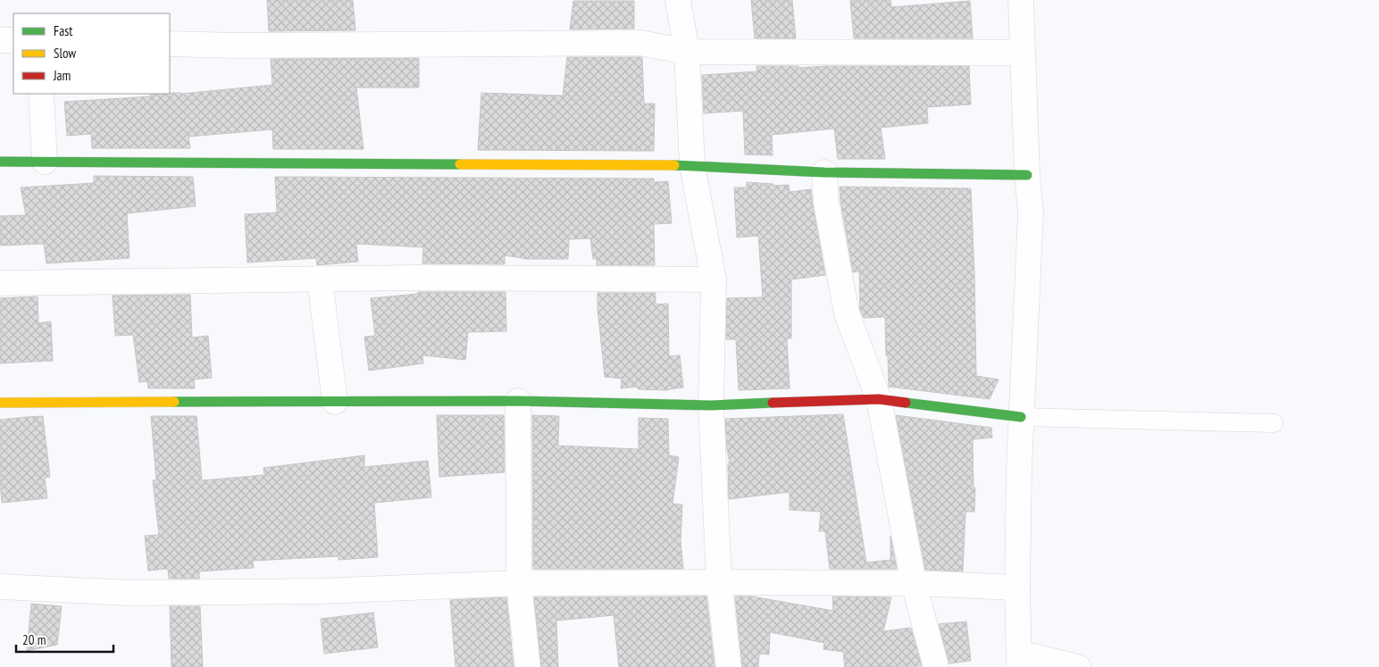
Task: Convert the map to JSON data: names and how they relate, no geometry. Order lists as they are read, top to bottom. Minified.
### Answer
{"legend":["Fast","Slow","Jam"],"scale_bar":"20 m"}
